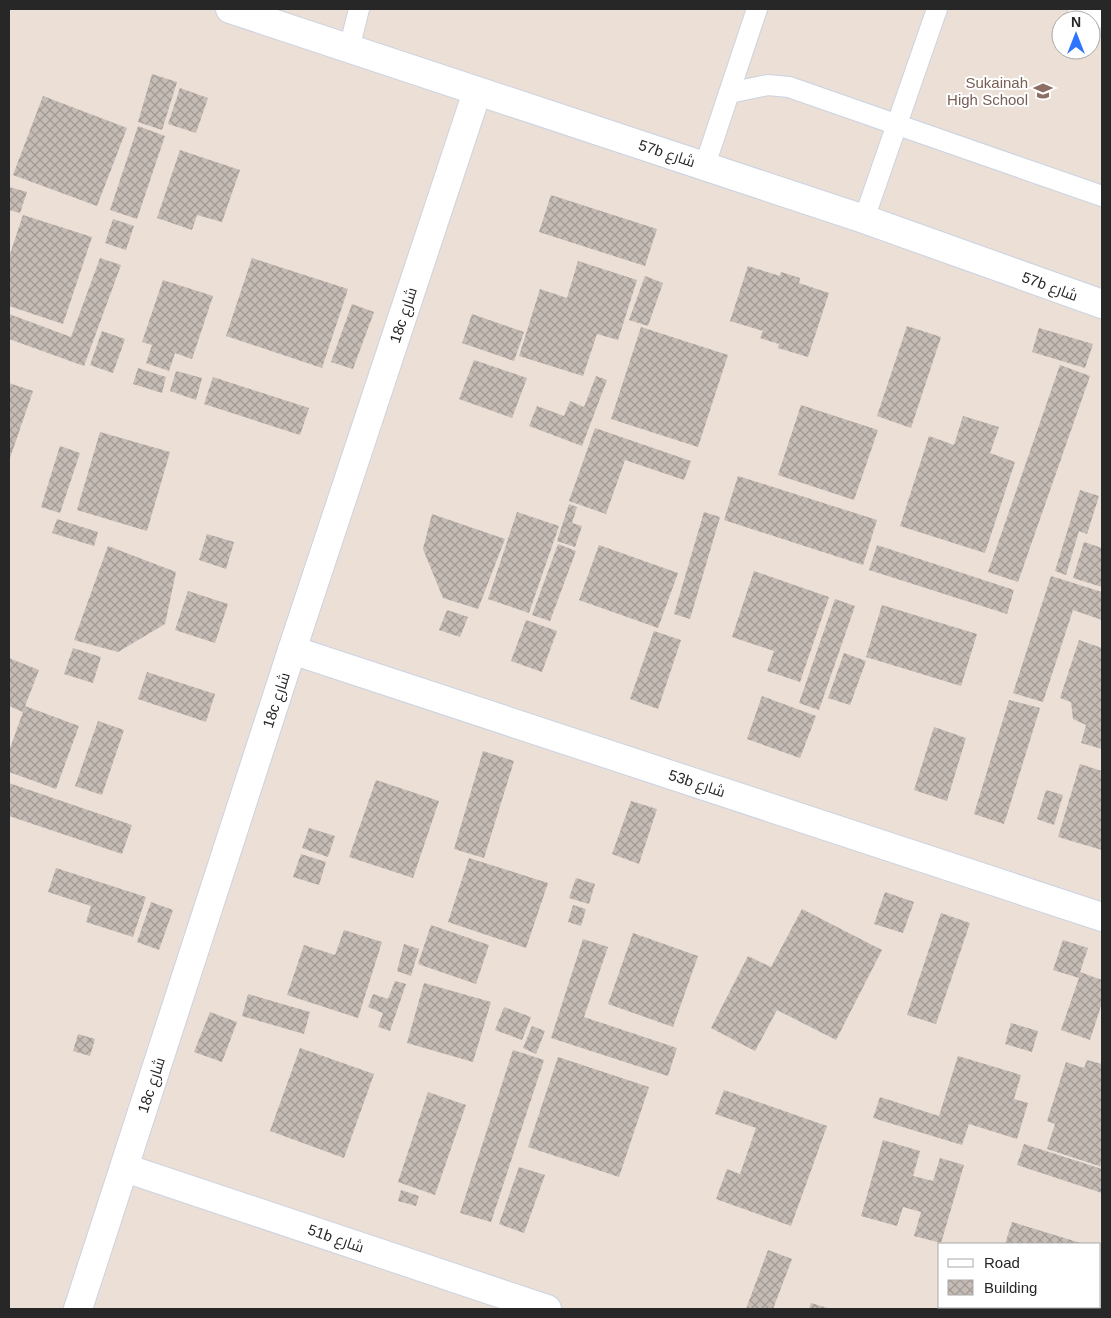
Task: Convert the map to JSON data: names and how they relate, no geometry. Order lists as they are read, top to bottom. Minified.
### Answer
{"streets":{"street":["57b شارع","18c شارع","53b شارع","51b شارع"]},"crossings":[["57b شارع","18c شارع"],["18c شارع","53b شارع"],["18c شارع","51b شارع"]],"places":{"school or university":["Sukainah High School"]},"legend":["Road","Building"],"north":"top"}
